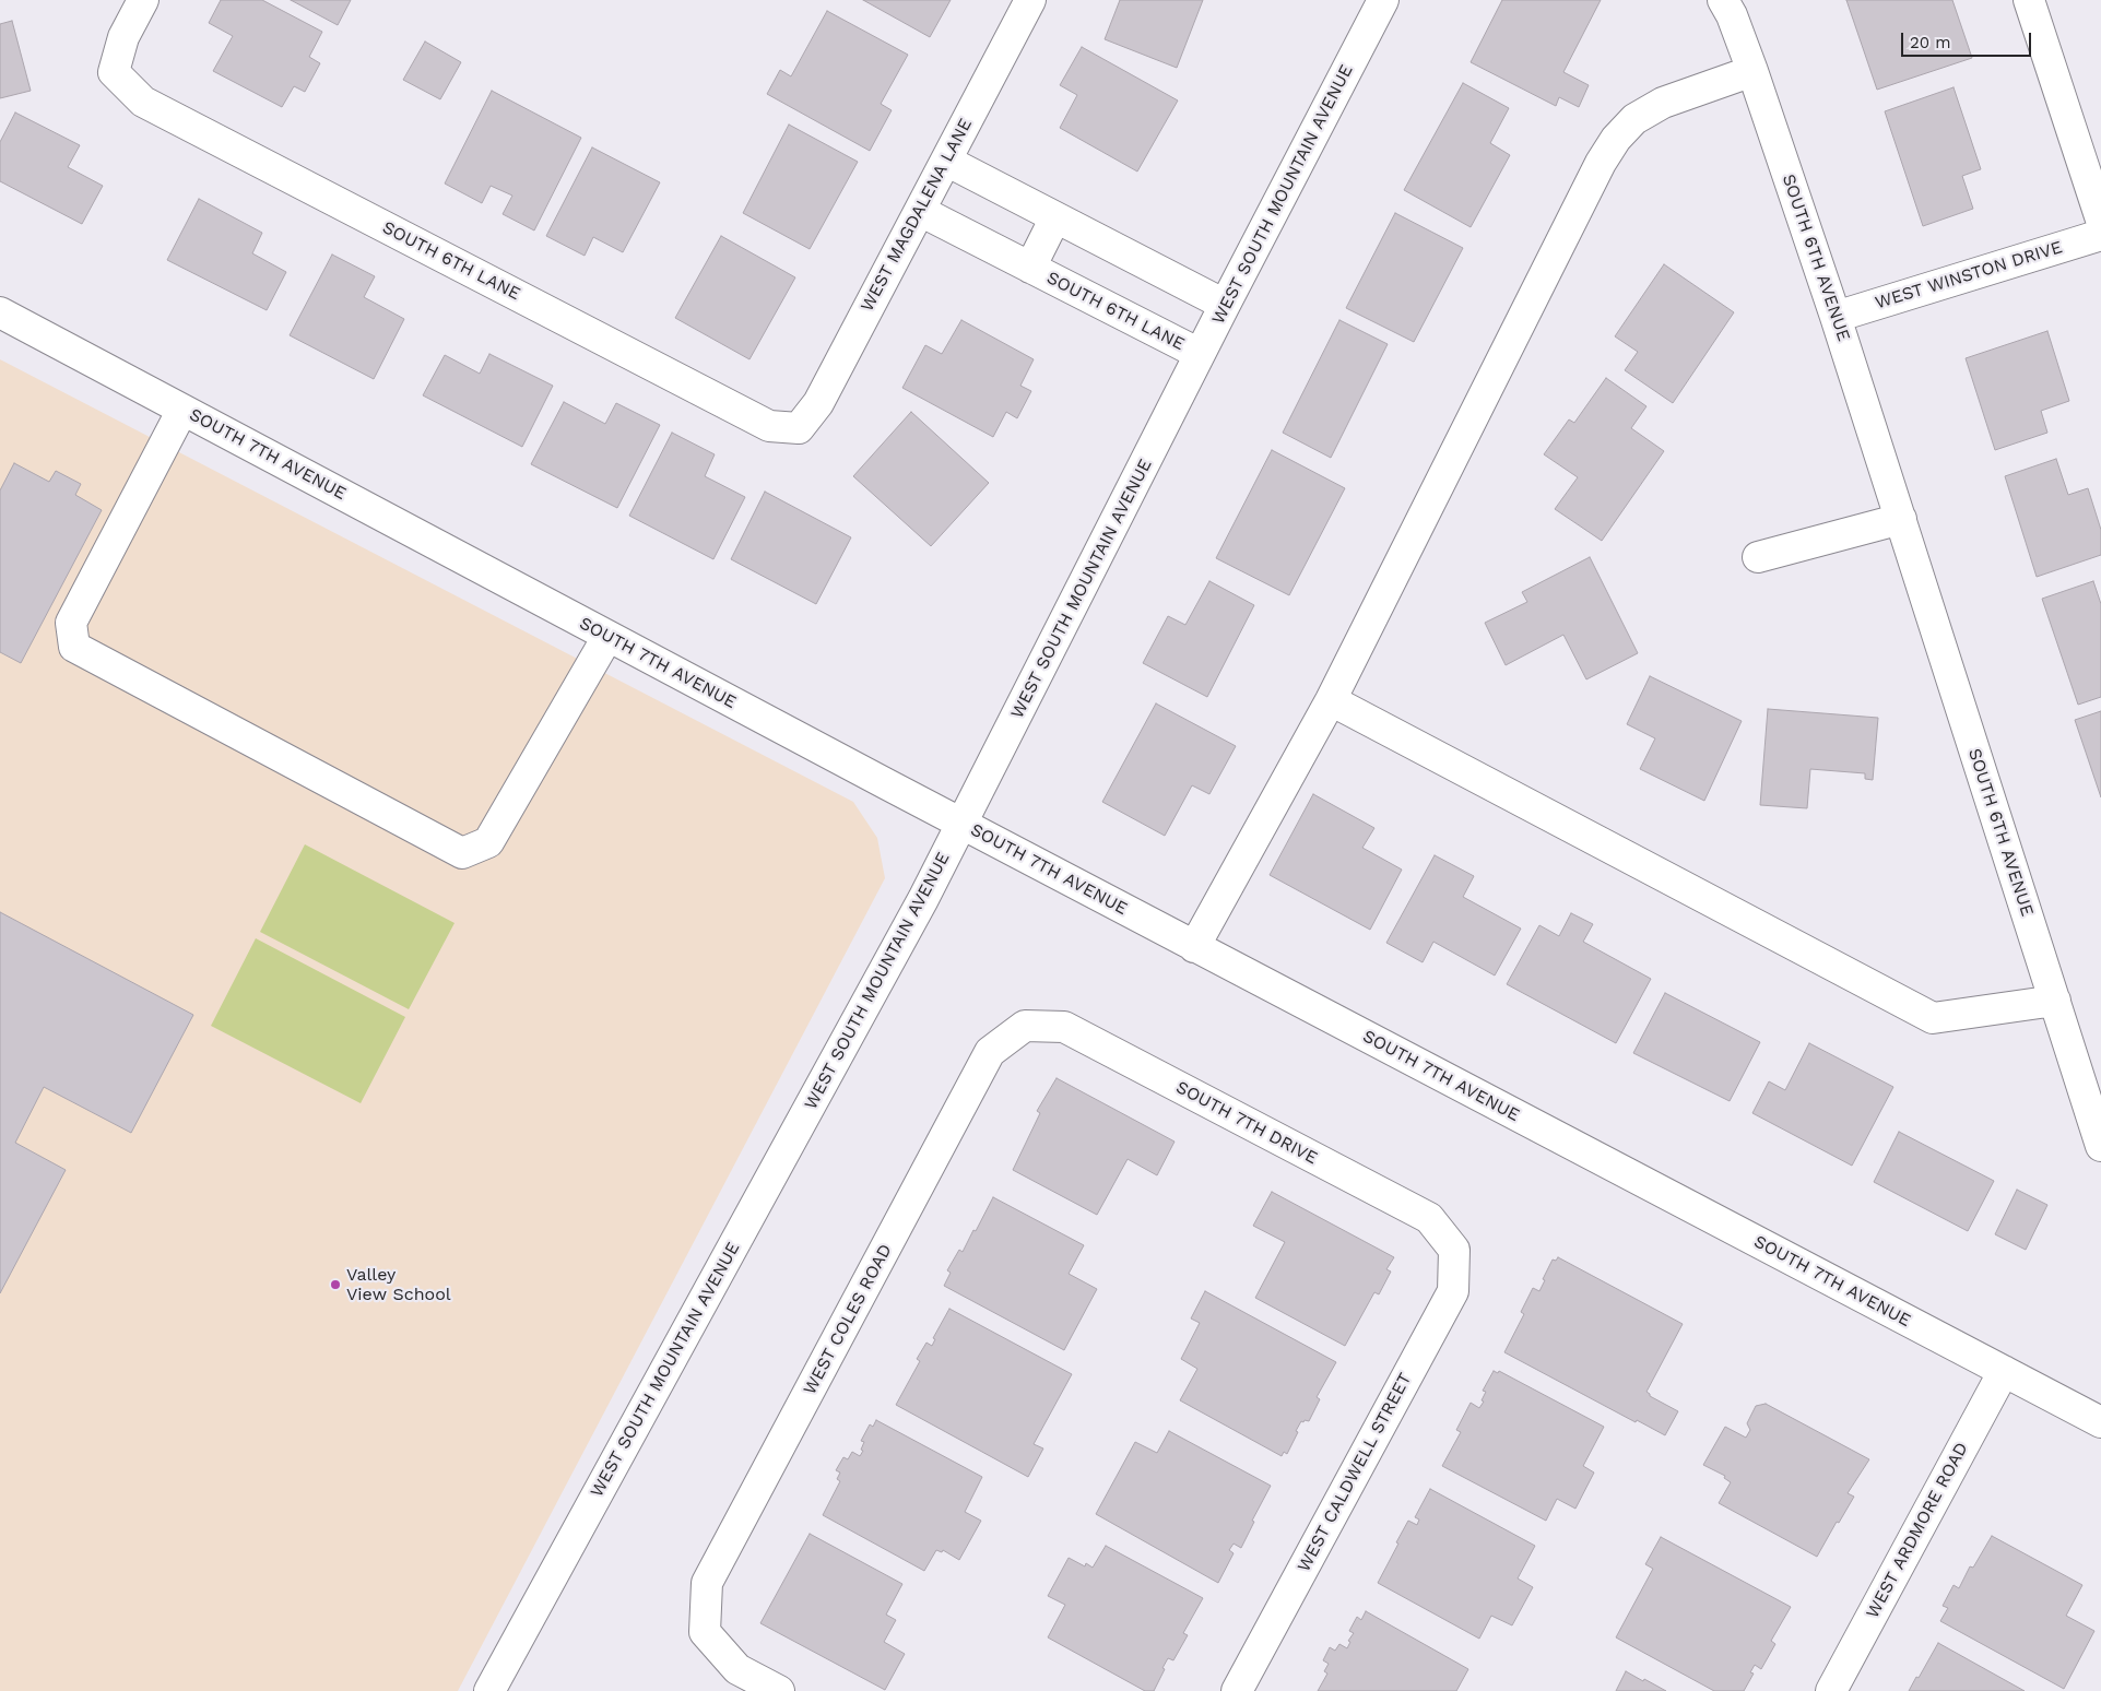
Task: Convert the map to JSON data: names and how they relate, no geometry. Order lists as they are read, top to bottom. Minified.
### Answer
{"streets":{"street":["WEST SOUTH MOUNTAIN AVENUE","WEST MAGDALENA LANE","SOUTH 6TH AVENUE","SOUTH 6TH LANE","WEST WINSTON DRIVE","SOUTH 7TH AVENUE","SOUTH 7TH DRIVE","WEST COLES ROAD","WEST CALDWELL STREET","WEST ARDMORE ROAD"]},"crossings":[["WEST SOUTH MOUNTAIN AVENUE","SOUTH 6TH LANE"],["WEST SOUTH MOUNTAIN AVENUE","SOUTH 7TH AVENUE"],["WEST MAGDALENA LANE","SOUTH 6TH LANE"],["SOUTH 6TH AVENUE","WEST WINSTON DRIVE"],["SOUTH 7TH AVENUE","WEST ARDMORE ROAD"],["SOUTH 7TH DRIVE","WEST COLES ROAD"],["SOUTH 7TH DRIVE","WEST CALDWELL STREET"]],"places":["Valley View School"],"scale_bar":"20 m"}
